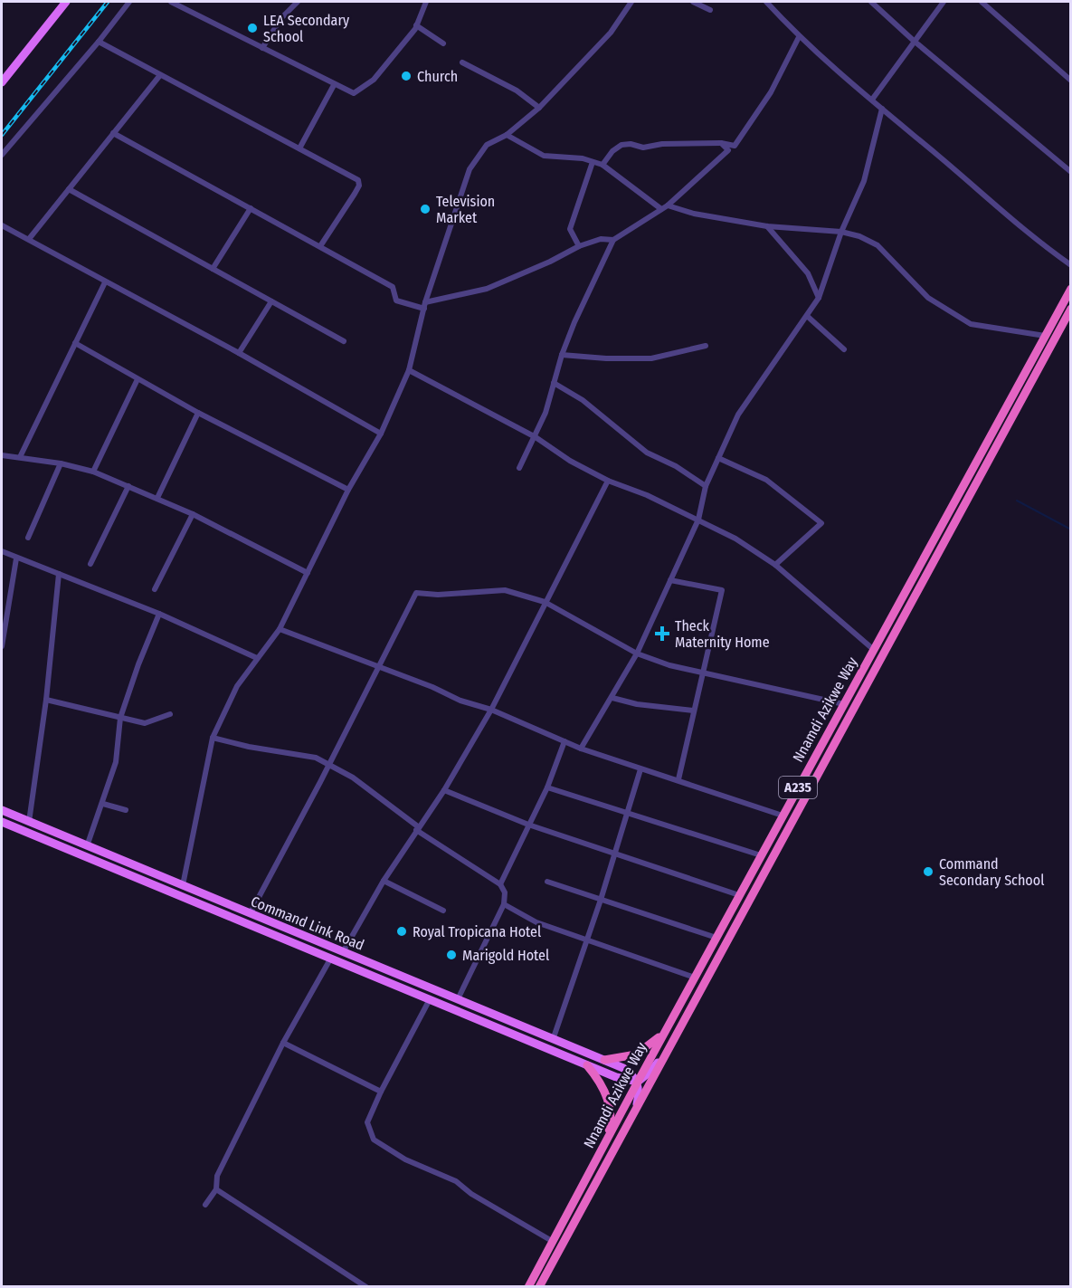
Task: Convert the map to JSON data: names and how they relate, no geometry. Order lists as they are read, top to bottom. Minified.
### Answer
{"streets":{"highway":["Nnamdi Azikwe Way","A235"],"main road":["Command Link Road"]},"crossings":[["Nnamdi Azikwe Way","Command Link Road"]],"places":{"other":["LEA Secondary School","Church","Television Market","Command Secondary School","Royal Tropicana Hotel","Marigold Hotel"],"health":["Theck Maternity Home"]}}
